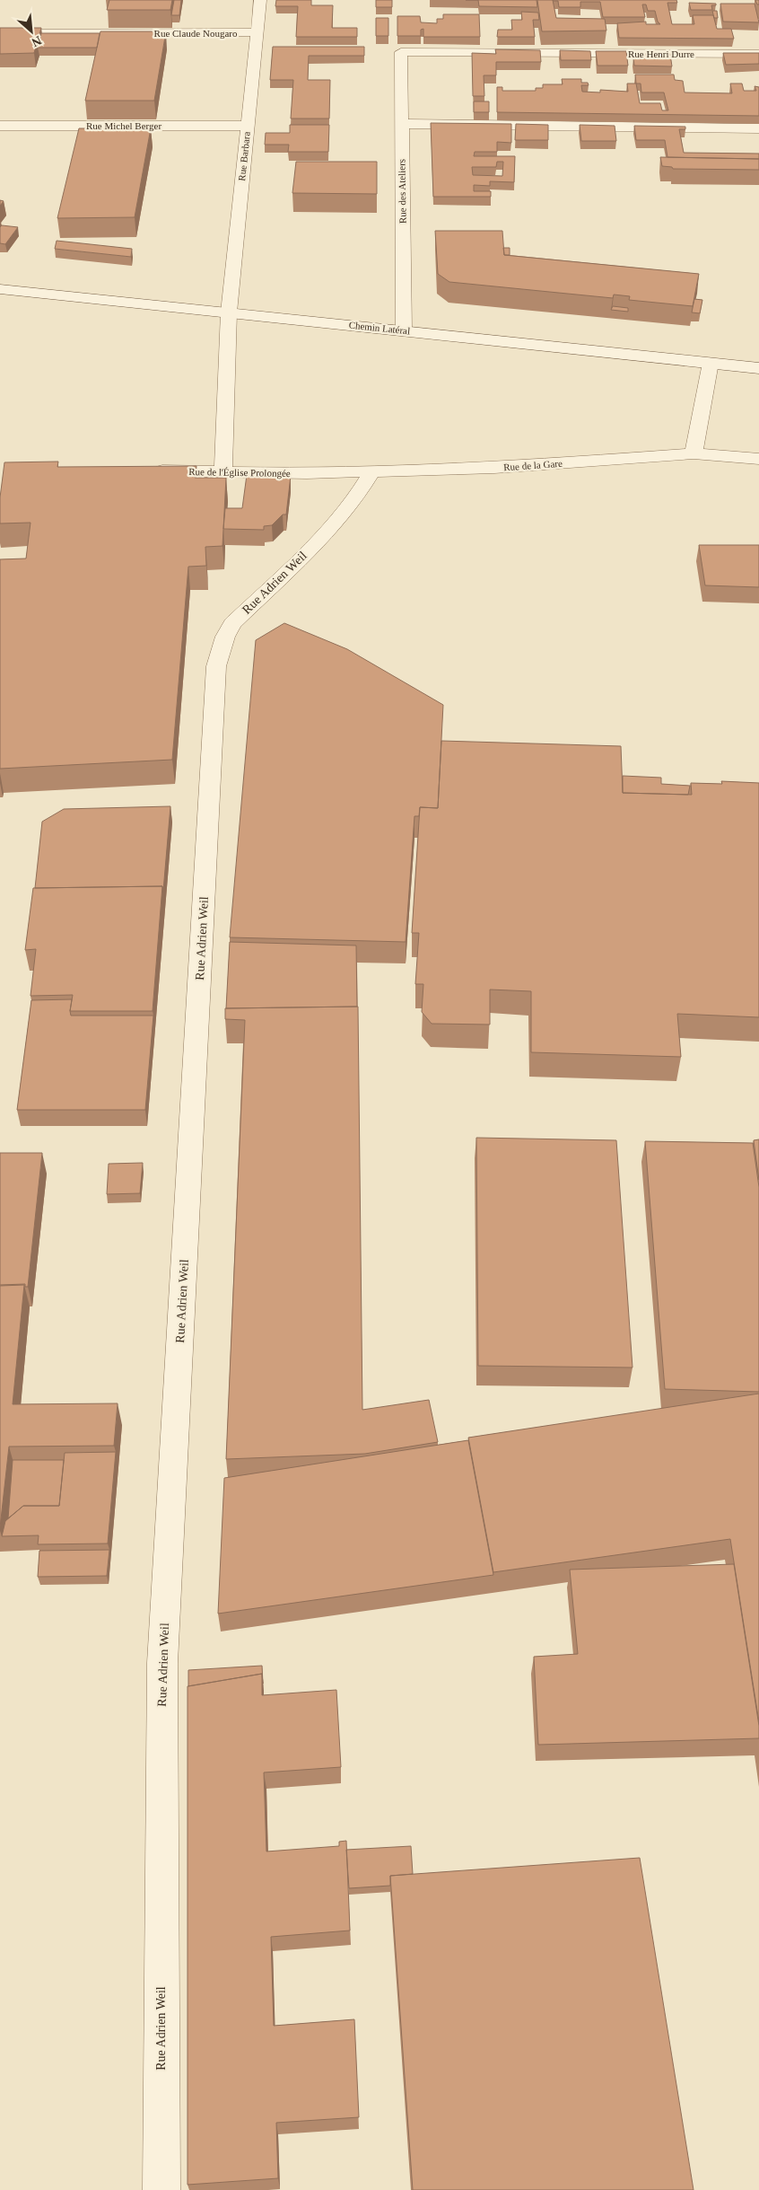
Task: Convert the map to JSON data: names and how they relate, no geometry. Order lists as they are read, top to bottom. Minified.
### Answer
{"streets":{"street":["Rue Claude Nougaro","Rue Henri Durre","Rue Michel Berger","Rue Barbara","Rue des Ateliers","Chemin Latéral","Rue de la Gare","Rue de l'Église Prolongée","Rue Adrien Weil"]},"crossings":[["Rue Claude Nougaro","Rue Barbara"],["Rue Henri Durre","Rue des Ateliers"],["Rue Michel Berger","Rue Barbara"],["Rue Barbara","Chemin Latéral"],["Rue Barbara","Rue de l'Église Prolongée"],["Rue des Ateliers","Chemin Latéral"],["Rue de la Gare","Rue de l'Église Prolongée"],["Rue de la Gare","Rue Adrien Weil"],["Rue de l'Église Prolongée","Rue Adrien Weil"]],"north":"bottom right"}
